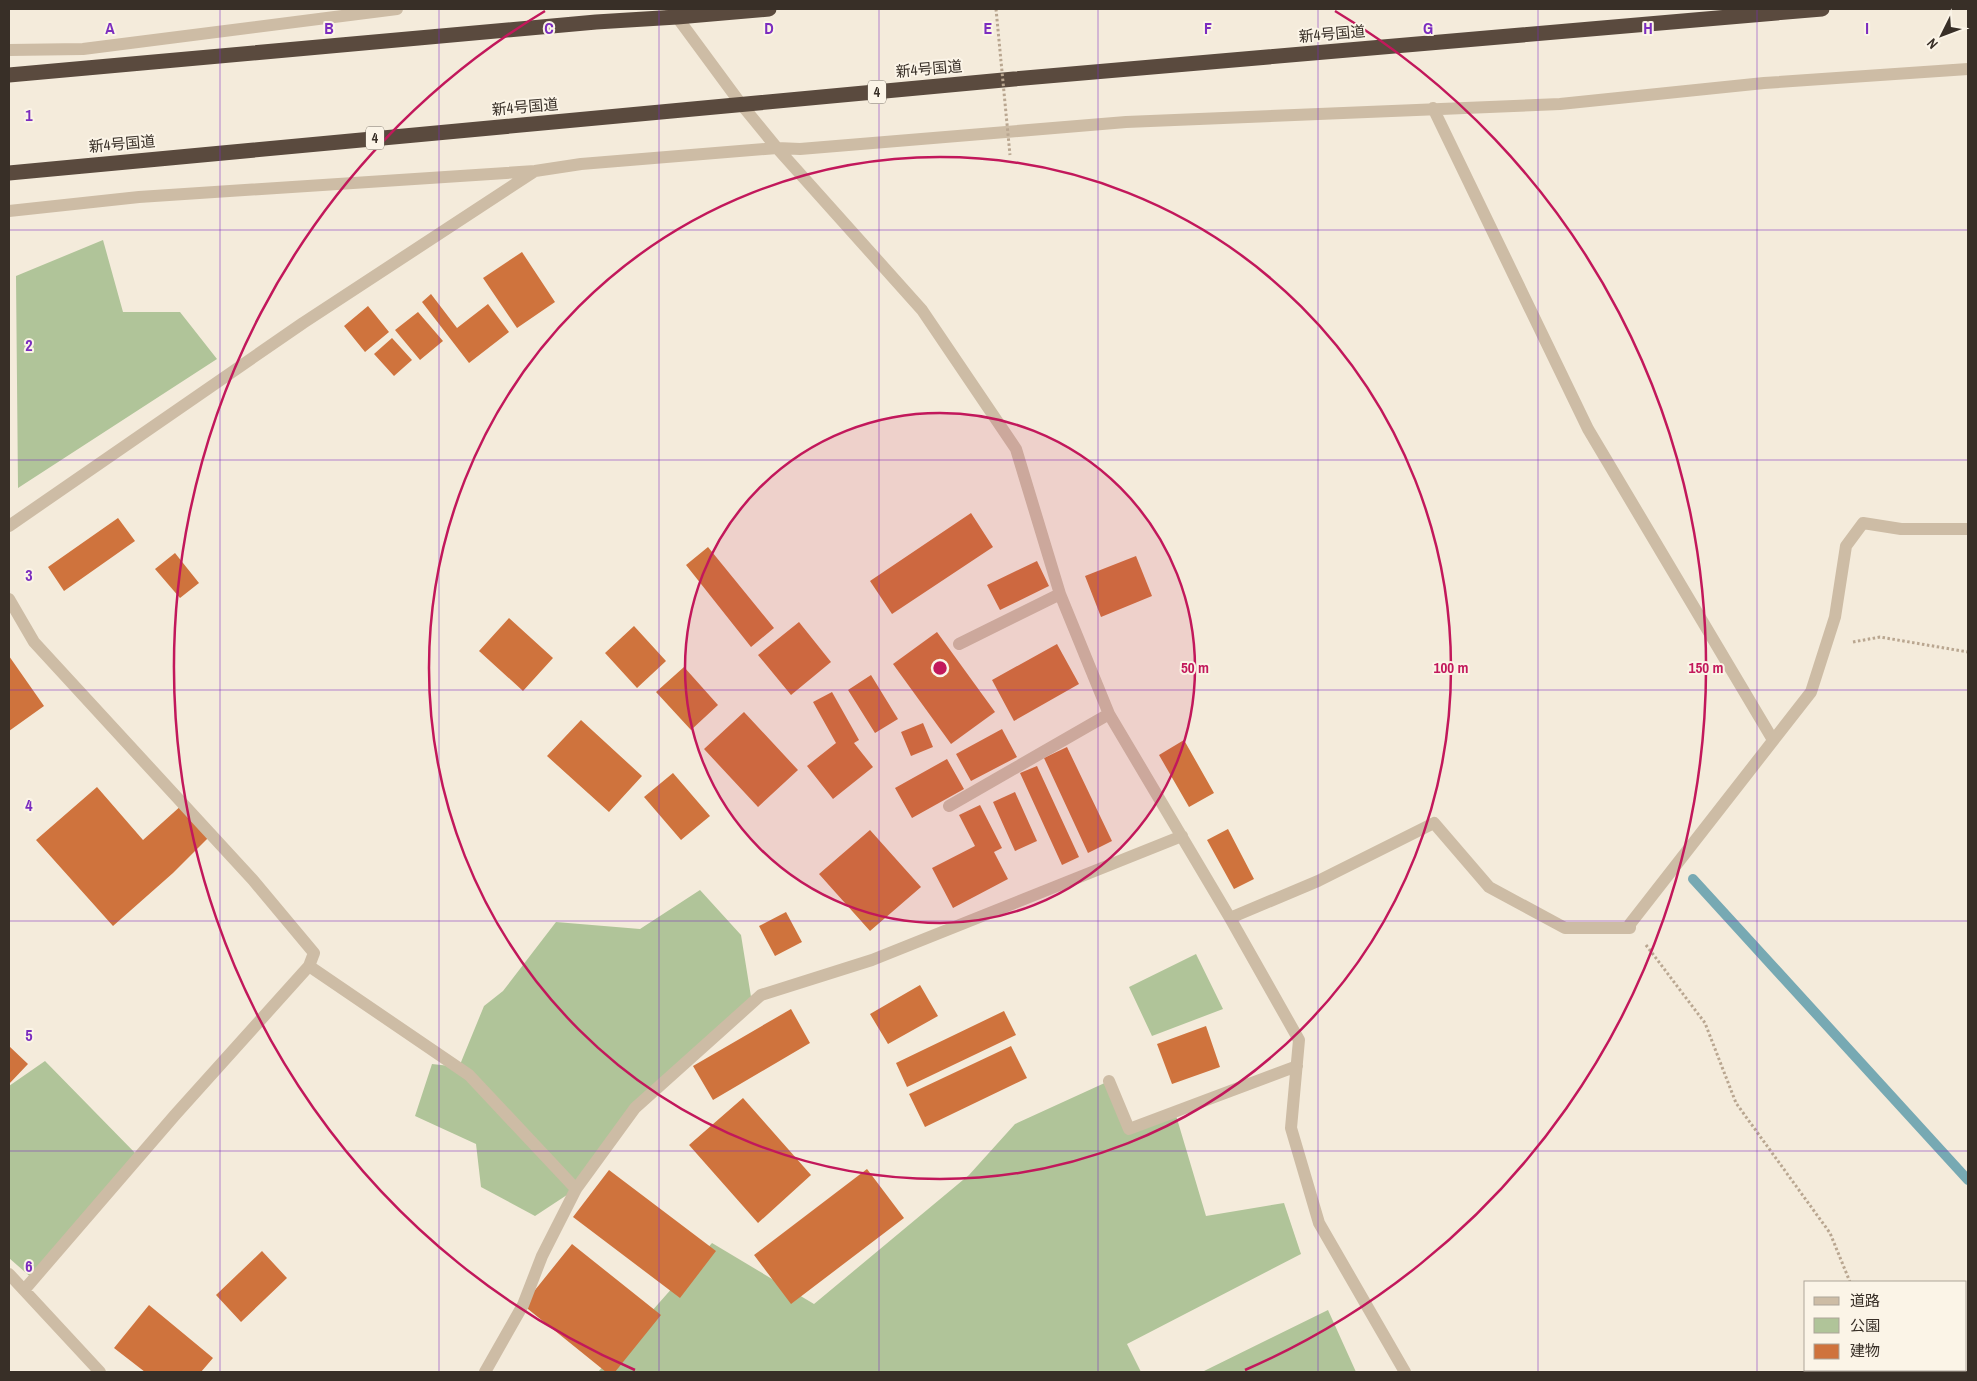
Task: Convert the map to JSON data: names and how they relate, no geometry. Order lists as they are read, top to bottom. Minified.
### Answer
{"streets":{"highway":["新4号国道","4"]},"legend":["道路","公園","建物"],"north":"bottom left","grid":{"columns":["A","B","C","D","E","F","G","H","I"],"rows":["1","2","3","4","5","6"]},"rings":["50 m","100 m","150 m"]}
